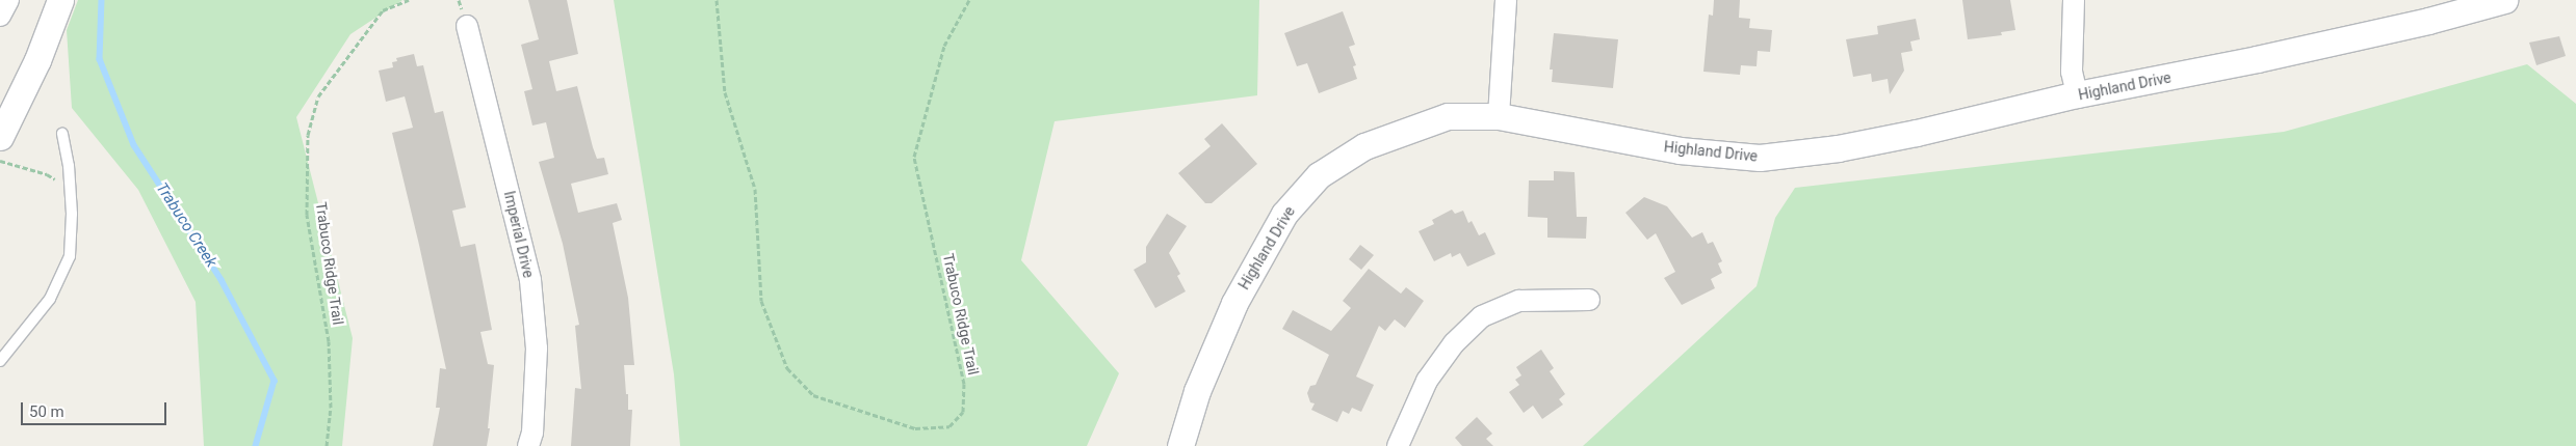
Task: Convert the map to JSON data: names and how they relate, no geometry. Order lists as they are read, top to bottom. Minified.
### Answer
{"streets":{"street":["Highland Drive","Imperial Drive"],"path":["Trabuco Ridge Trail"]},"water":["Trabuco Creek"],"scale_bar":"50 m"}
